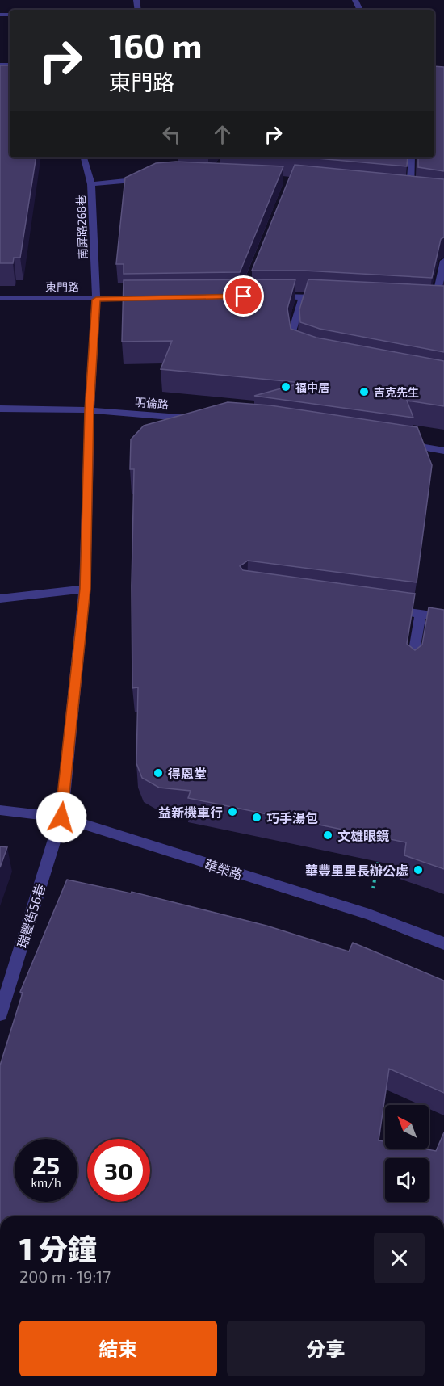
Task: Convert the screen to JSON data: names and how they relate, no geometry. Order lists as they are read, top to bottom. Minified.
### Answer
{"streets":{"street":["南屏路268巷","東門路","明倫路","華榮路","瑞豐街56巷"]},"crossings":[["南屏路268巷","東門路"],["南屏路268巷","明倫路"],["南屏路268巷","瑞豐街56巷"],["華榮路","瑞豐街56巷"]],"places":["福中居","吉克先生","得恩堂","益新機車行","巧手湯包","文雄眼鏡","華豐里里長辦公處"],"north":"top left","page":{"turn":["160 m","東門路"],"speed":"25 km/h","limit":"30","heading":["1 分鐘","200 m · 19:17"],"buttons":["結束","分享"]}}
